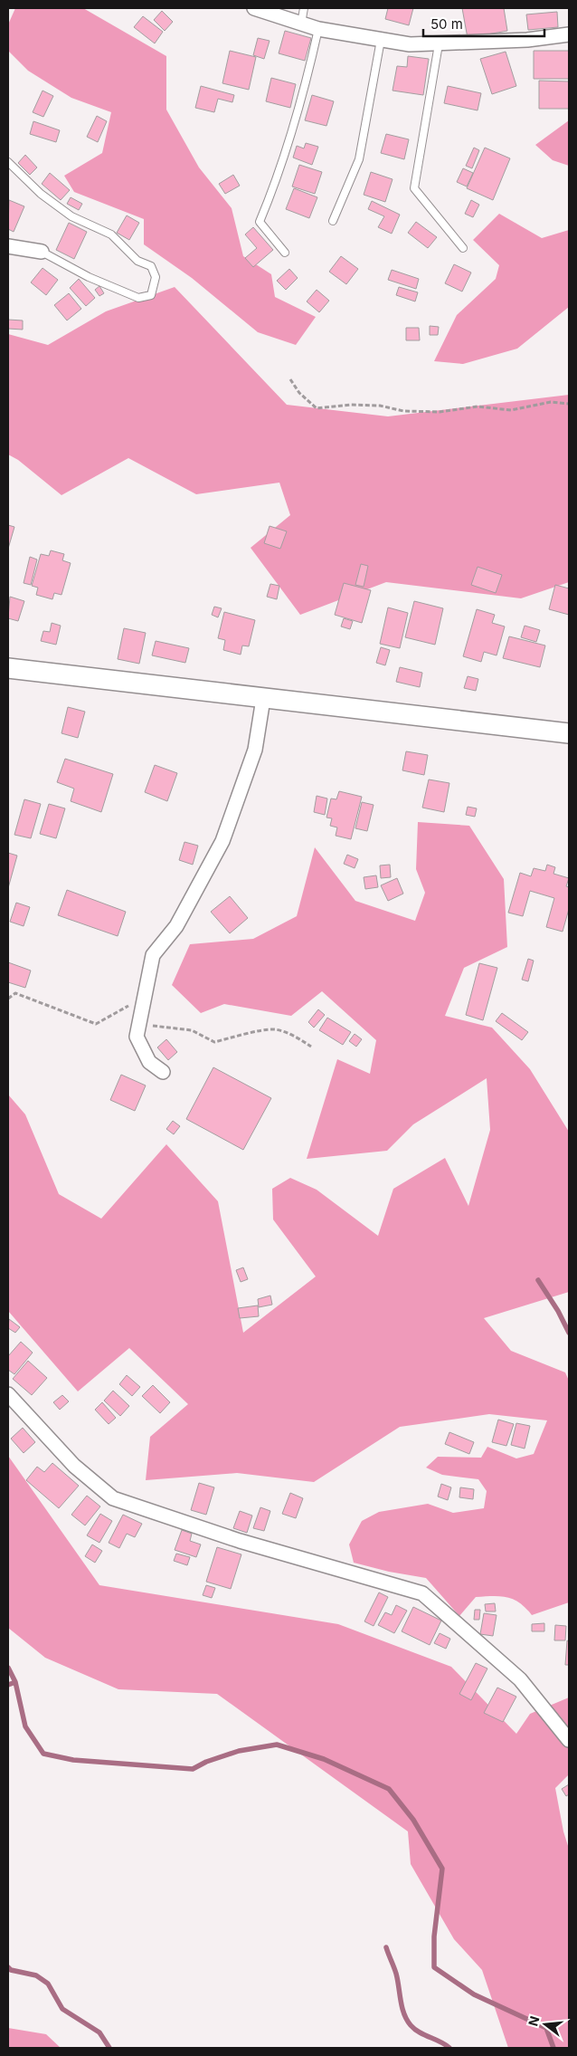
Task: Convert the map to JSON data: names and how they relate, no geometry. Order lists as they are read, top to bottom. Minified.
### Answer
{"scale_bar":"50 m","north":"left"}
